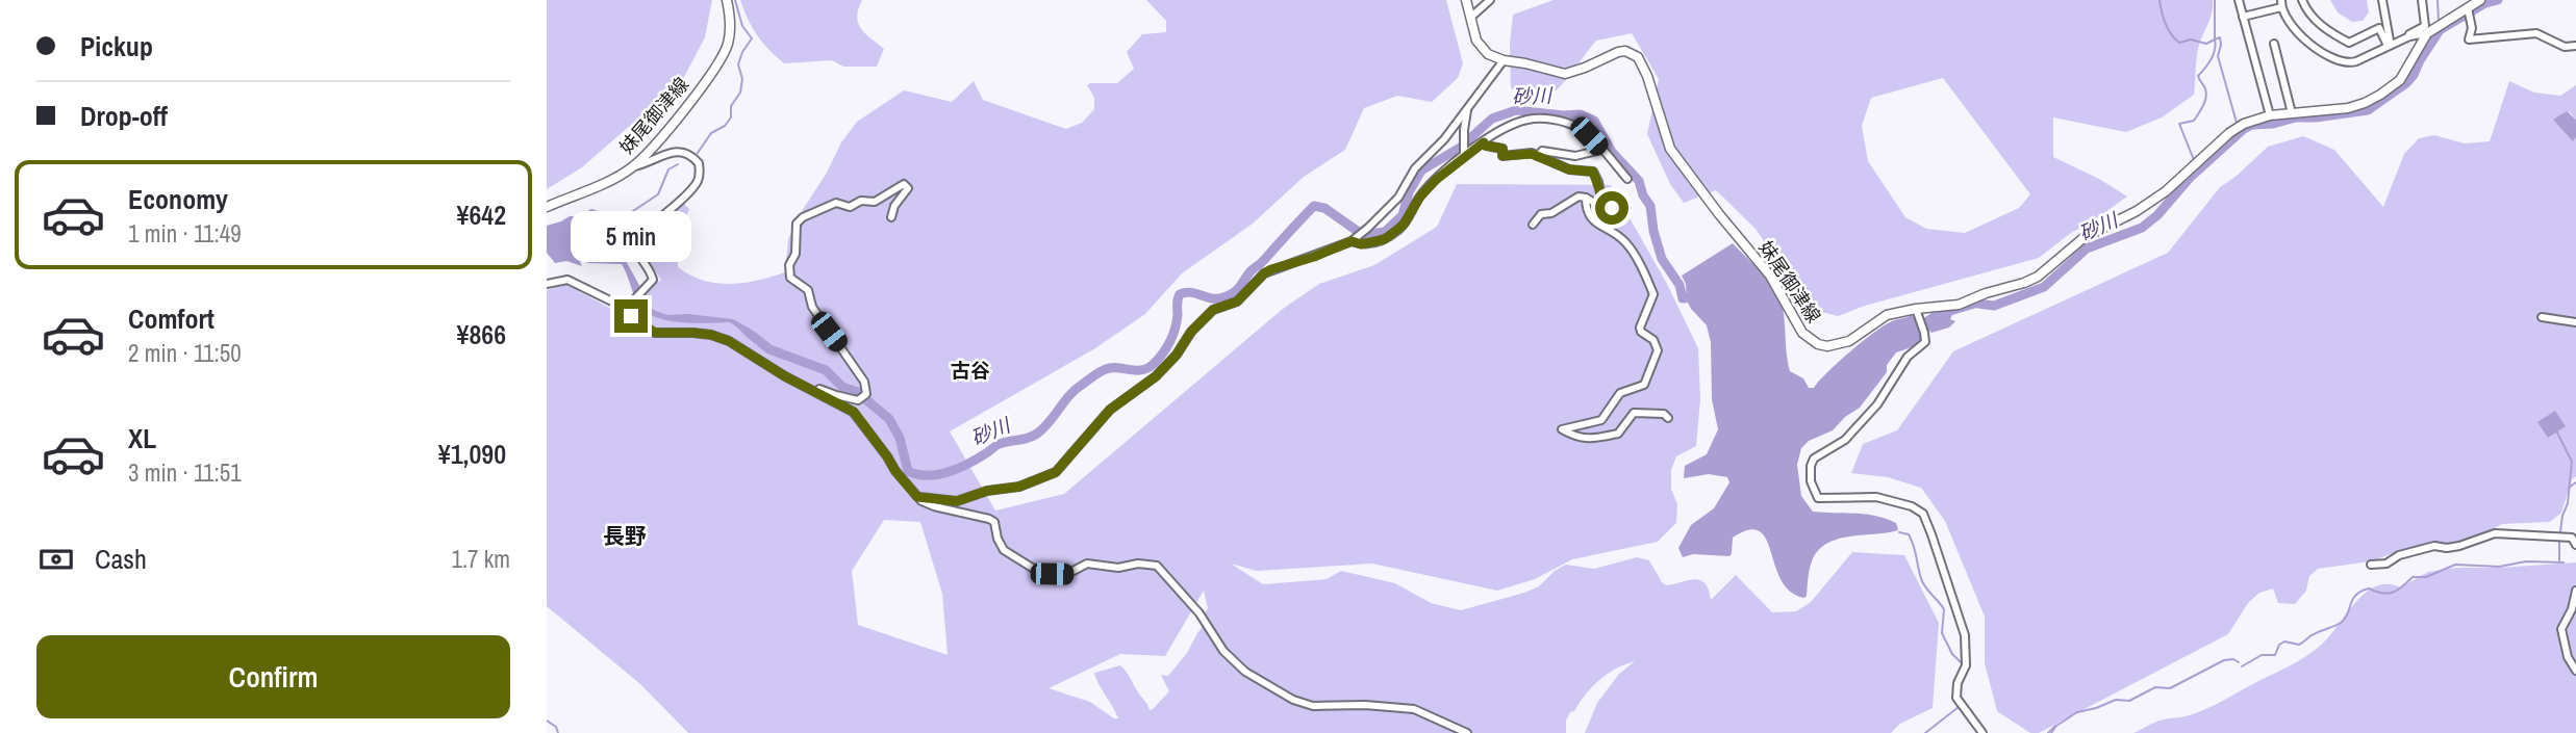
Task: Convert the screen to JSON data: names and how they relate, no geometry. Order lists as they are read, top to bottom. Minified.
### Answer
{"streets":{"main road":["妹尾御津線"]},"districts":["古谷","長野"],"water":["砂川"],"page":{"banner":["Pickup","Drop-off"],"list":[{"name":"Economy","note":"1 min · 11:49","value":"¥642"},{"name":"Comfort","note":"2 min · 11:50","value":"¥866"},{"name":"XL","note":"3 min · 11:51","value":"¥1,090"}],"bubble":"5 min","pay":["Cash","1.7 km"],"buttons":"Confirm"}}
